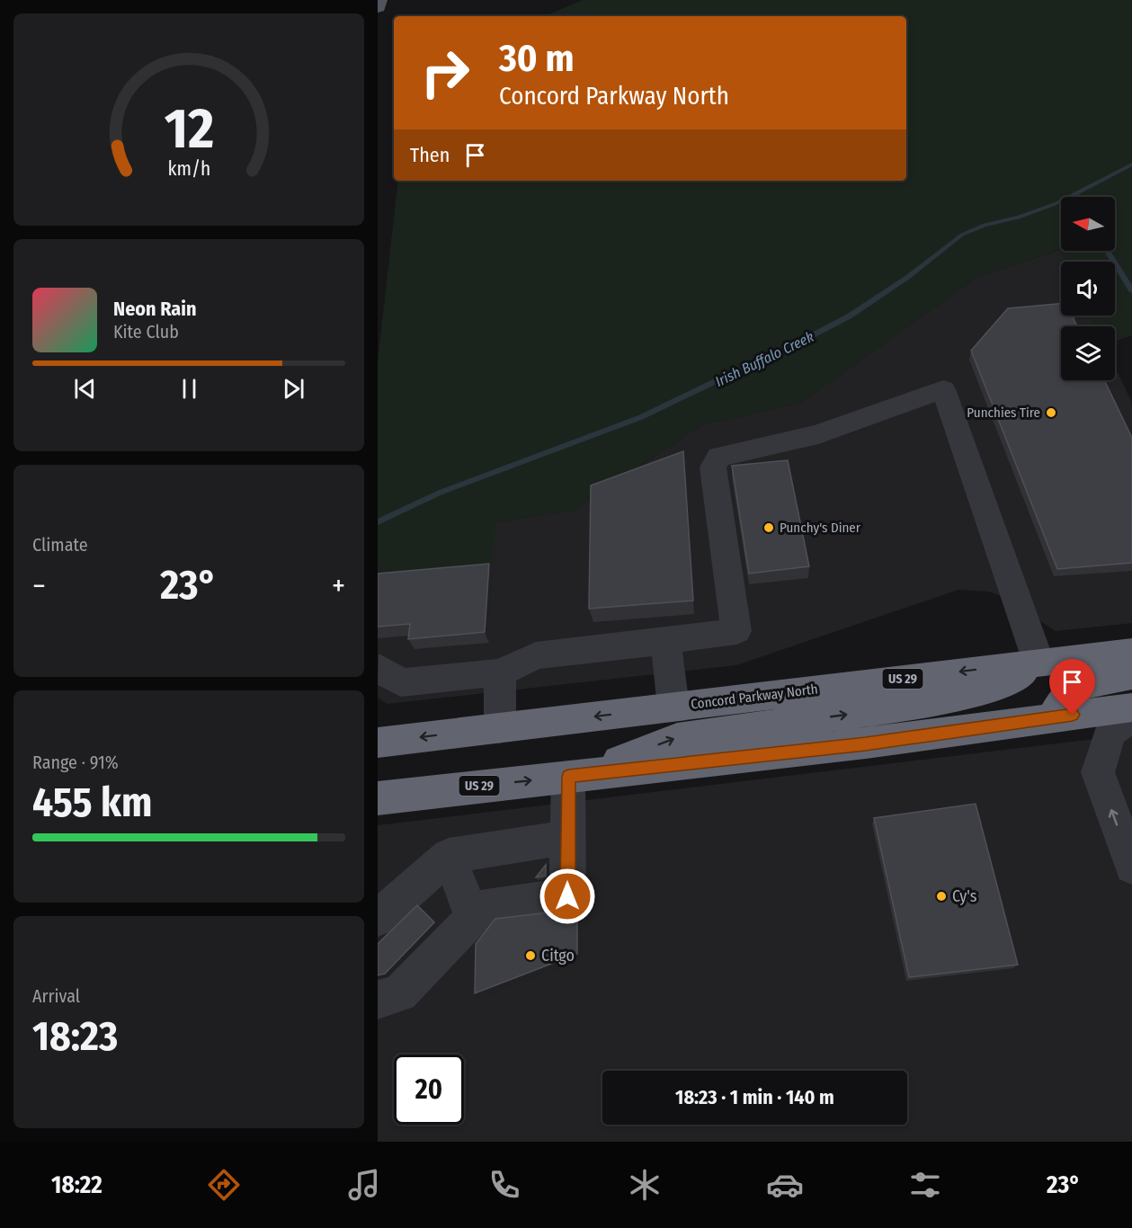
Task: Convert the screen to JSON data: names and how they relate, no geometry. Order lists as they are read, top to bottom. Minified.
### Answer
{"streets":{"highway":["US 29","Concord Parkway North"]},"water":["Irish Buffalo Creek"],"places":["Punchies Tire","Punchy's Diner","Cy's","Citgo"],"north":"left","page":{"turn":["30 m","Concord Parkway North"],"then":"Then","song":["Neon Rain","Kite Club"],"tile":["Climate",["Range · 91%","455 km"],["Arrival","18:23"]],"heat":["−","23°","+"],"limit":"20","trip":"18:23 · 1 min · 140 m","tabs":["18:22","23°"],"gauge":["12","km/h"]}}
